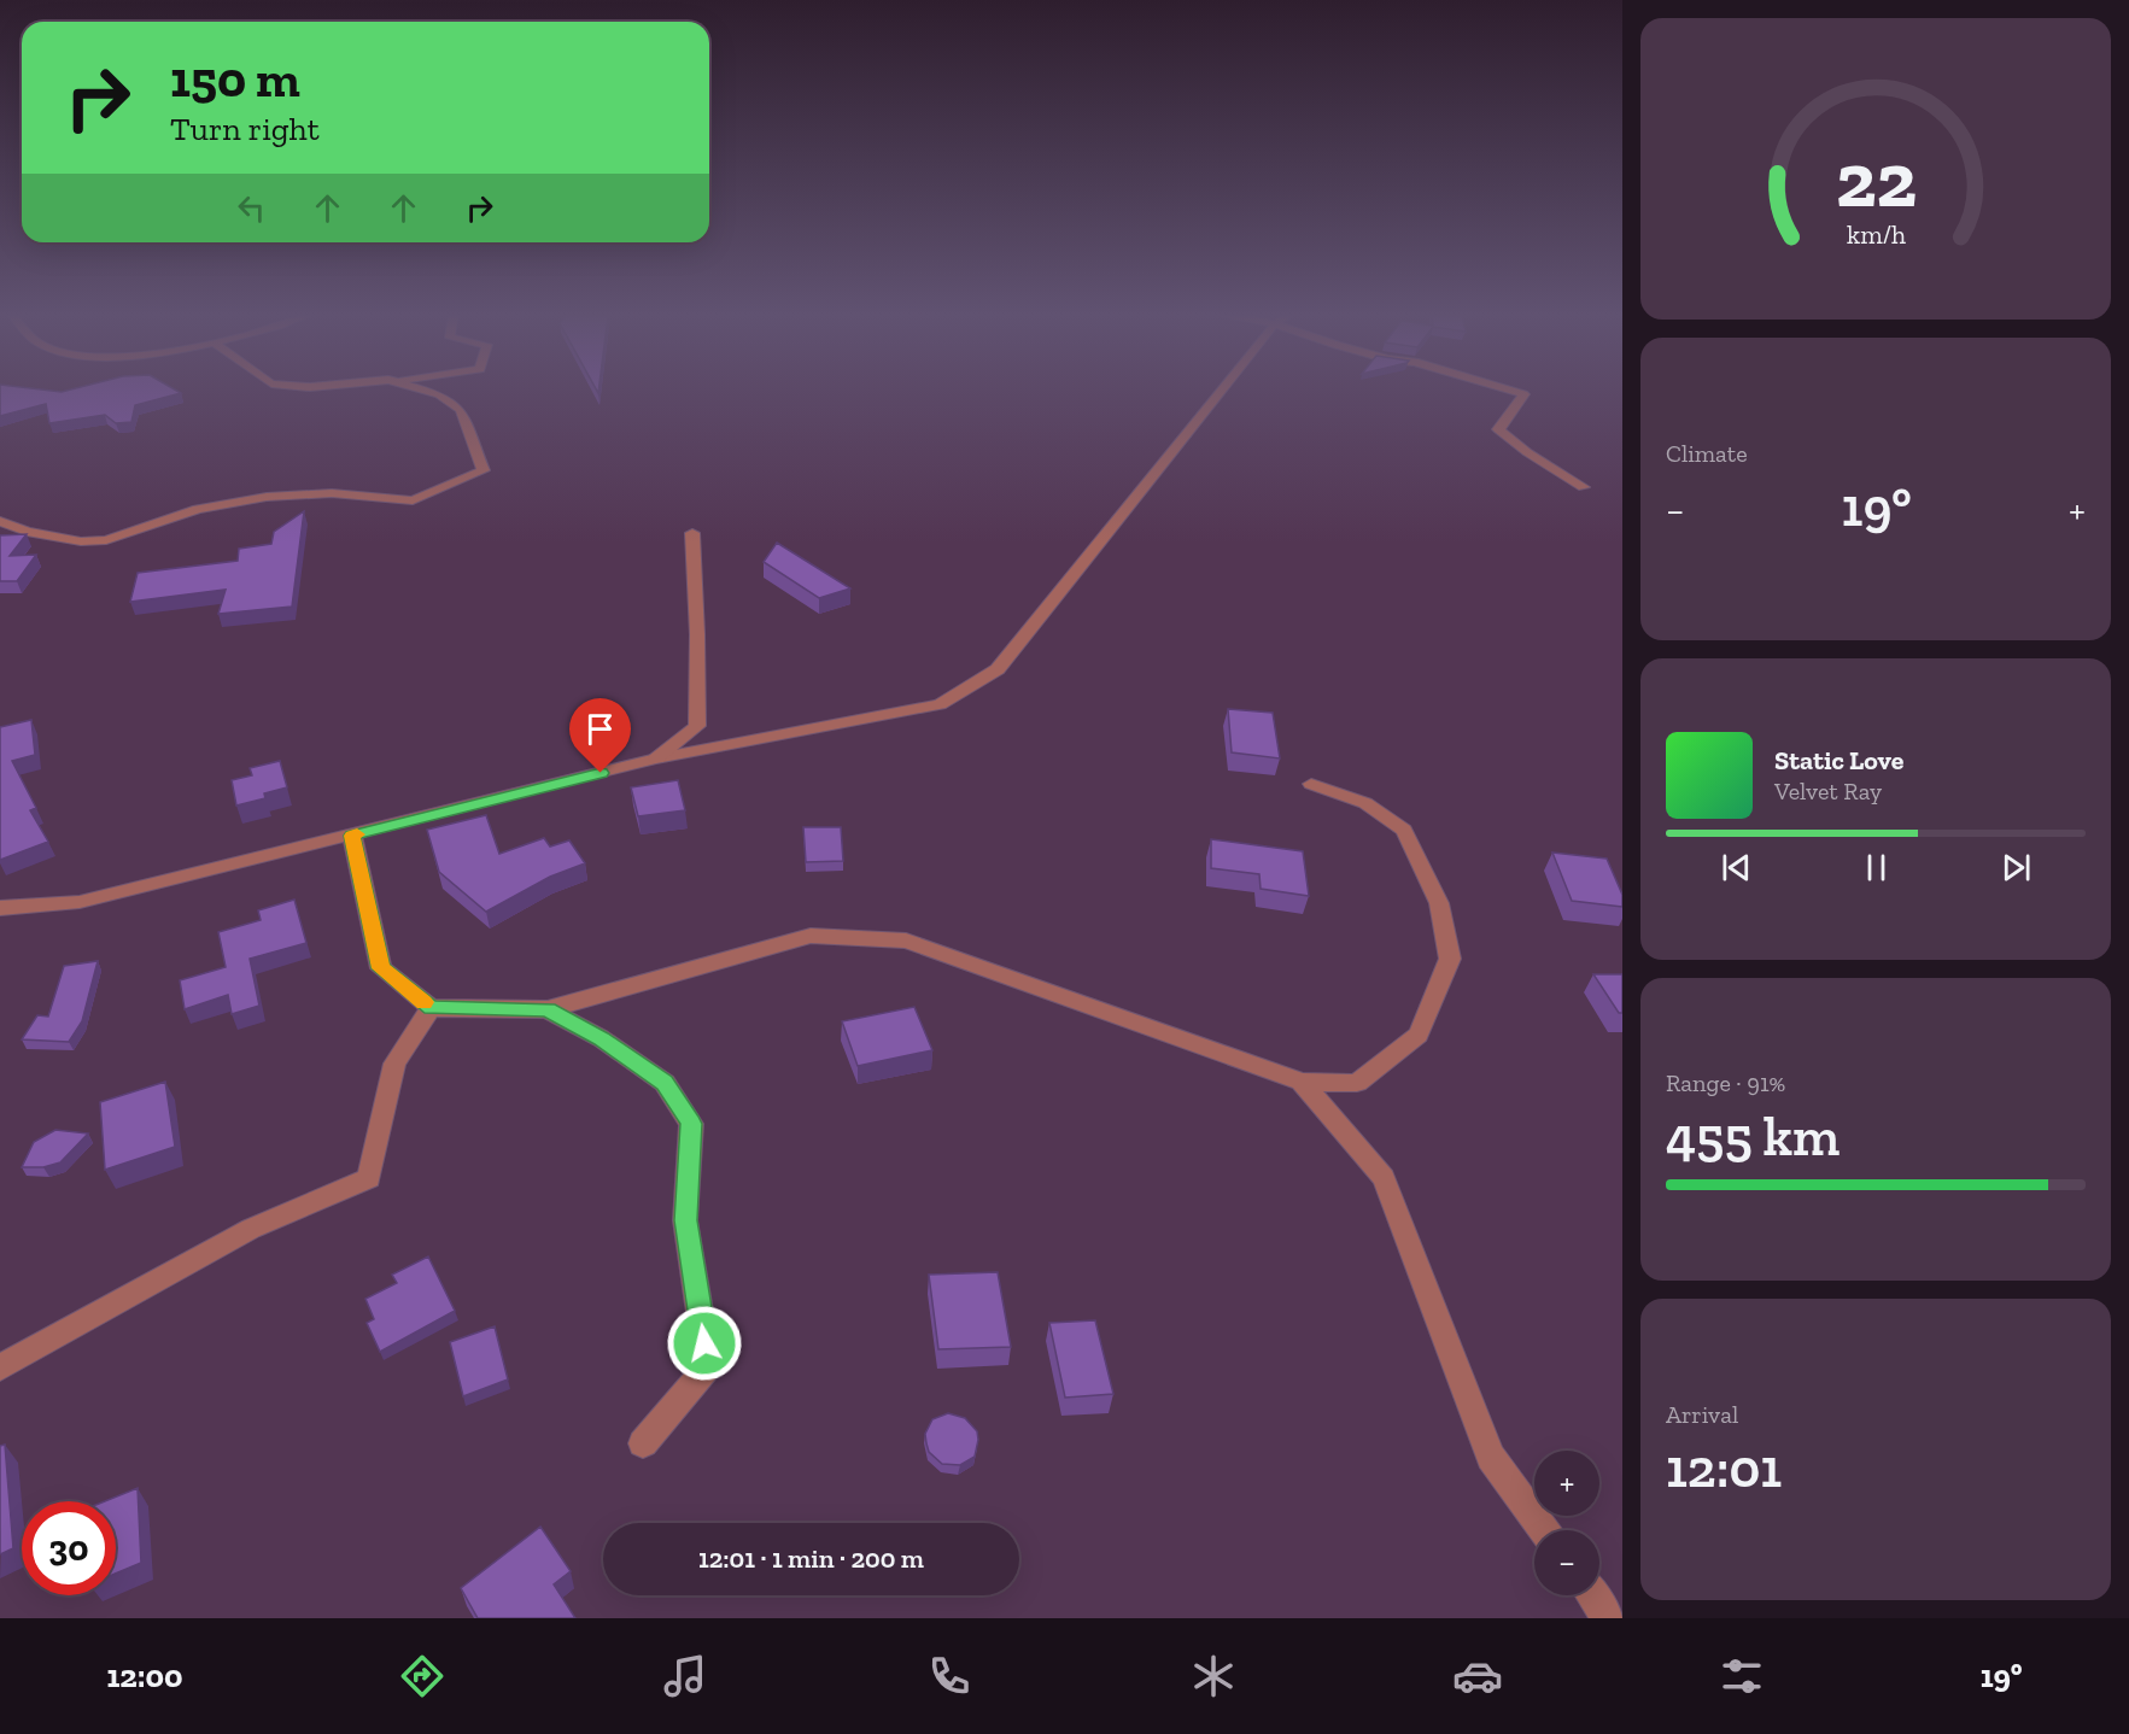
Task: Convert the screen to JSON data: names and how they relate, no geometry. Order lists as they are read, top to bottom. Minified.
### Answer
{"page":{"turn":["150 m","Turn right"],"tile":["Climate",["Range · 91%","455 km"],["Arrival","12:01"]],"heat":["−","19°","+"],"song":["Static Love","Velvet Ray"],"map_buttons":["+","−"],"limit":"30","trip":"12:01 · 1 min · 200 m","tabs":["12:00","19°"],"gauge":["22","km/h"]}}
